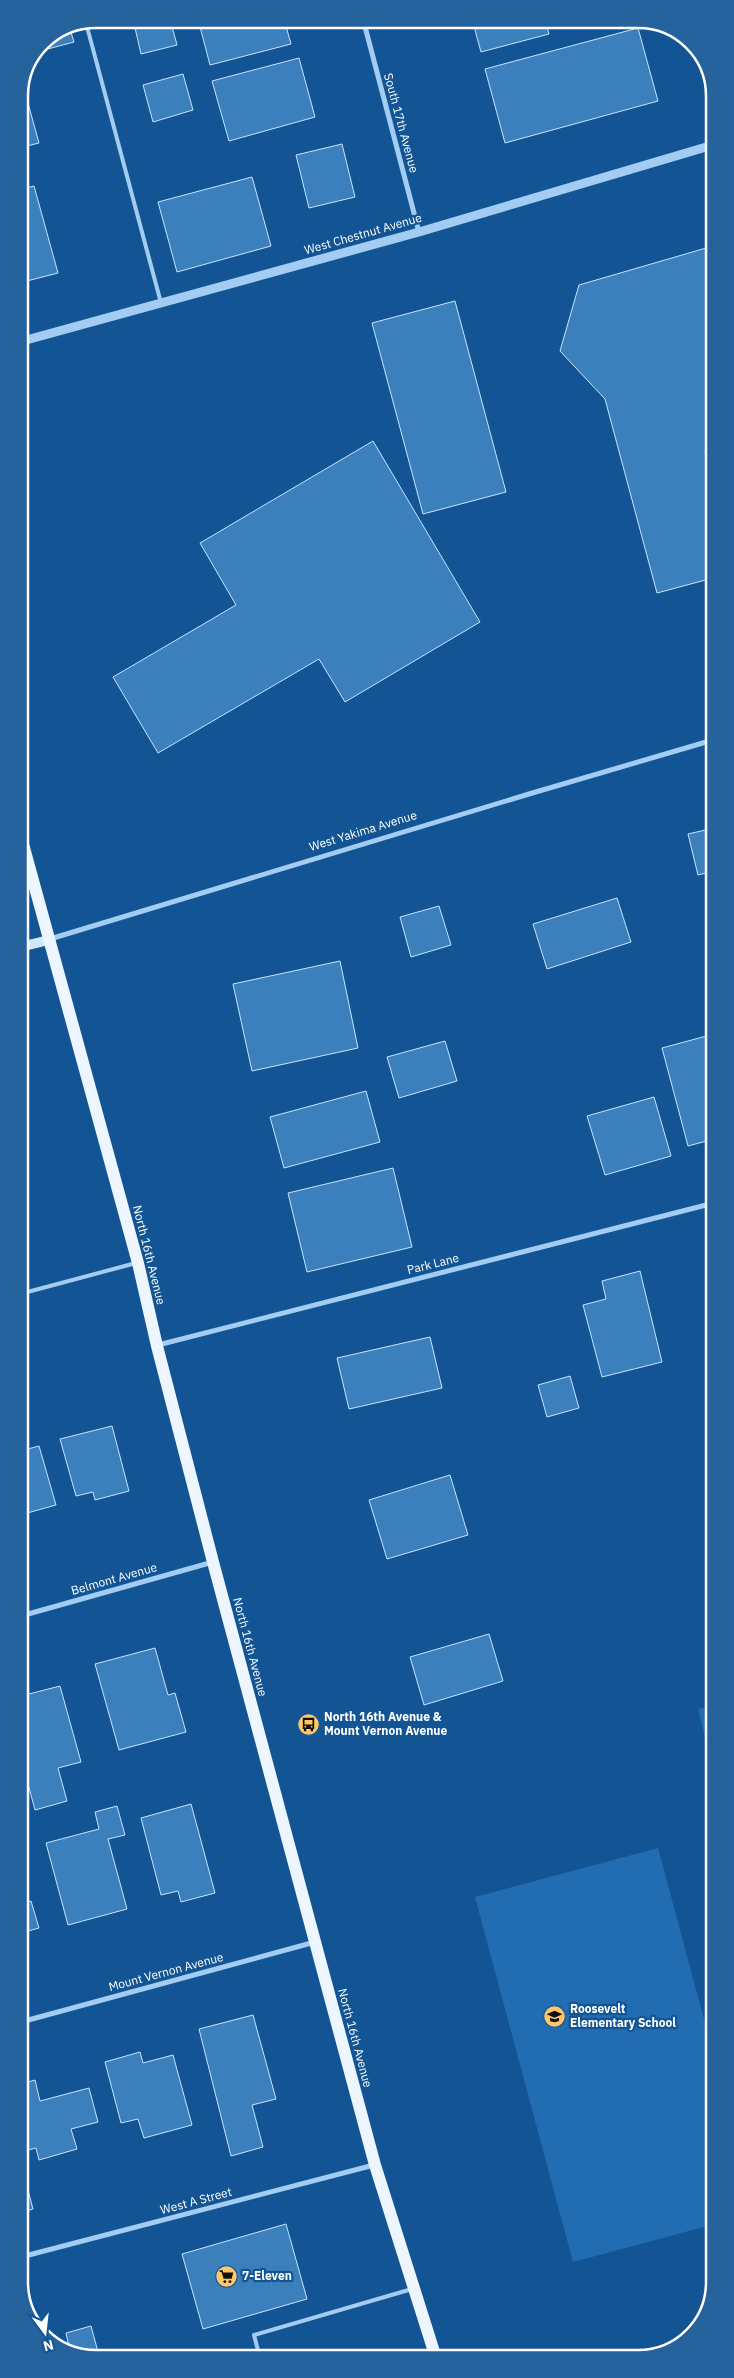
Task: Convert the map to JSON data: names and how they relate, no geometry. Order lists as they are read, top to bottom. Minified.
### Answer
{"streets":{"main road":["West Yakima Avenue","North 16th Avenue"],"street":["South 17th Avenue","West Chestnut Avenue","Park Lane","Belmont Avenue","Mount Vernon Avenue","West A Street"]},"crossings":[["South 17th Avenue","West Chestnut Avenue"],["West Yakima Avenue","North 16th Avenue"],["North 16th Avenue","Park Lane"],["North 16th Avenue","Belmont Avenue"],["North 16th Avenue","Mount Vernon Avenue"],["North 16th Avenue","West A Street"]],"places":{"bus stop":["North 16th Avenue & Mount Vernon Avenue"],"school or university":["Roosevelt Elementary School"],"supermarket":["7-Eleven"]},"north":"bottom"}
